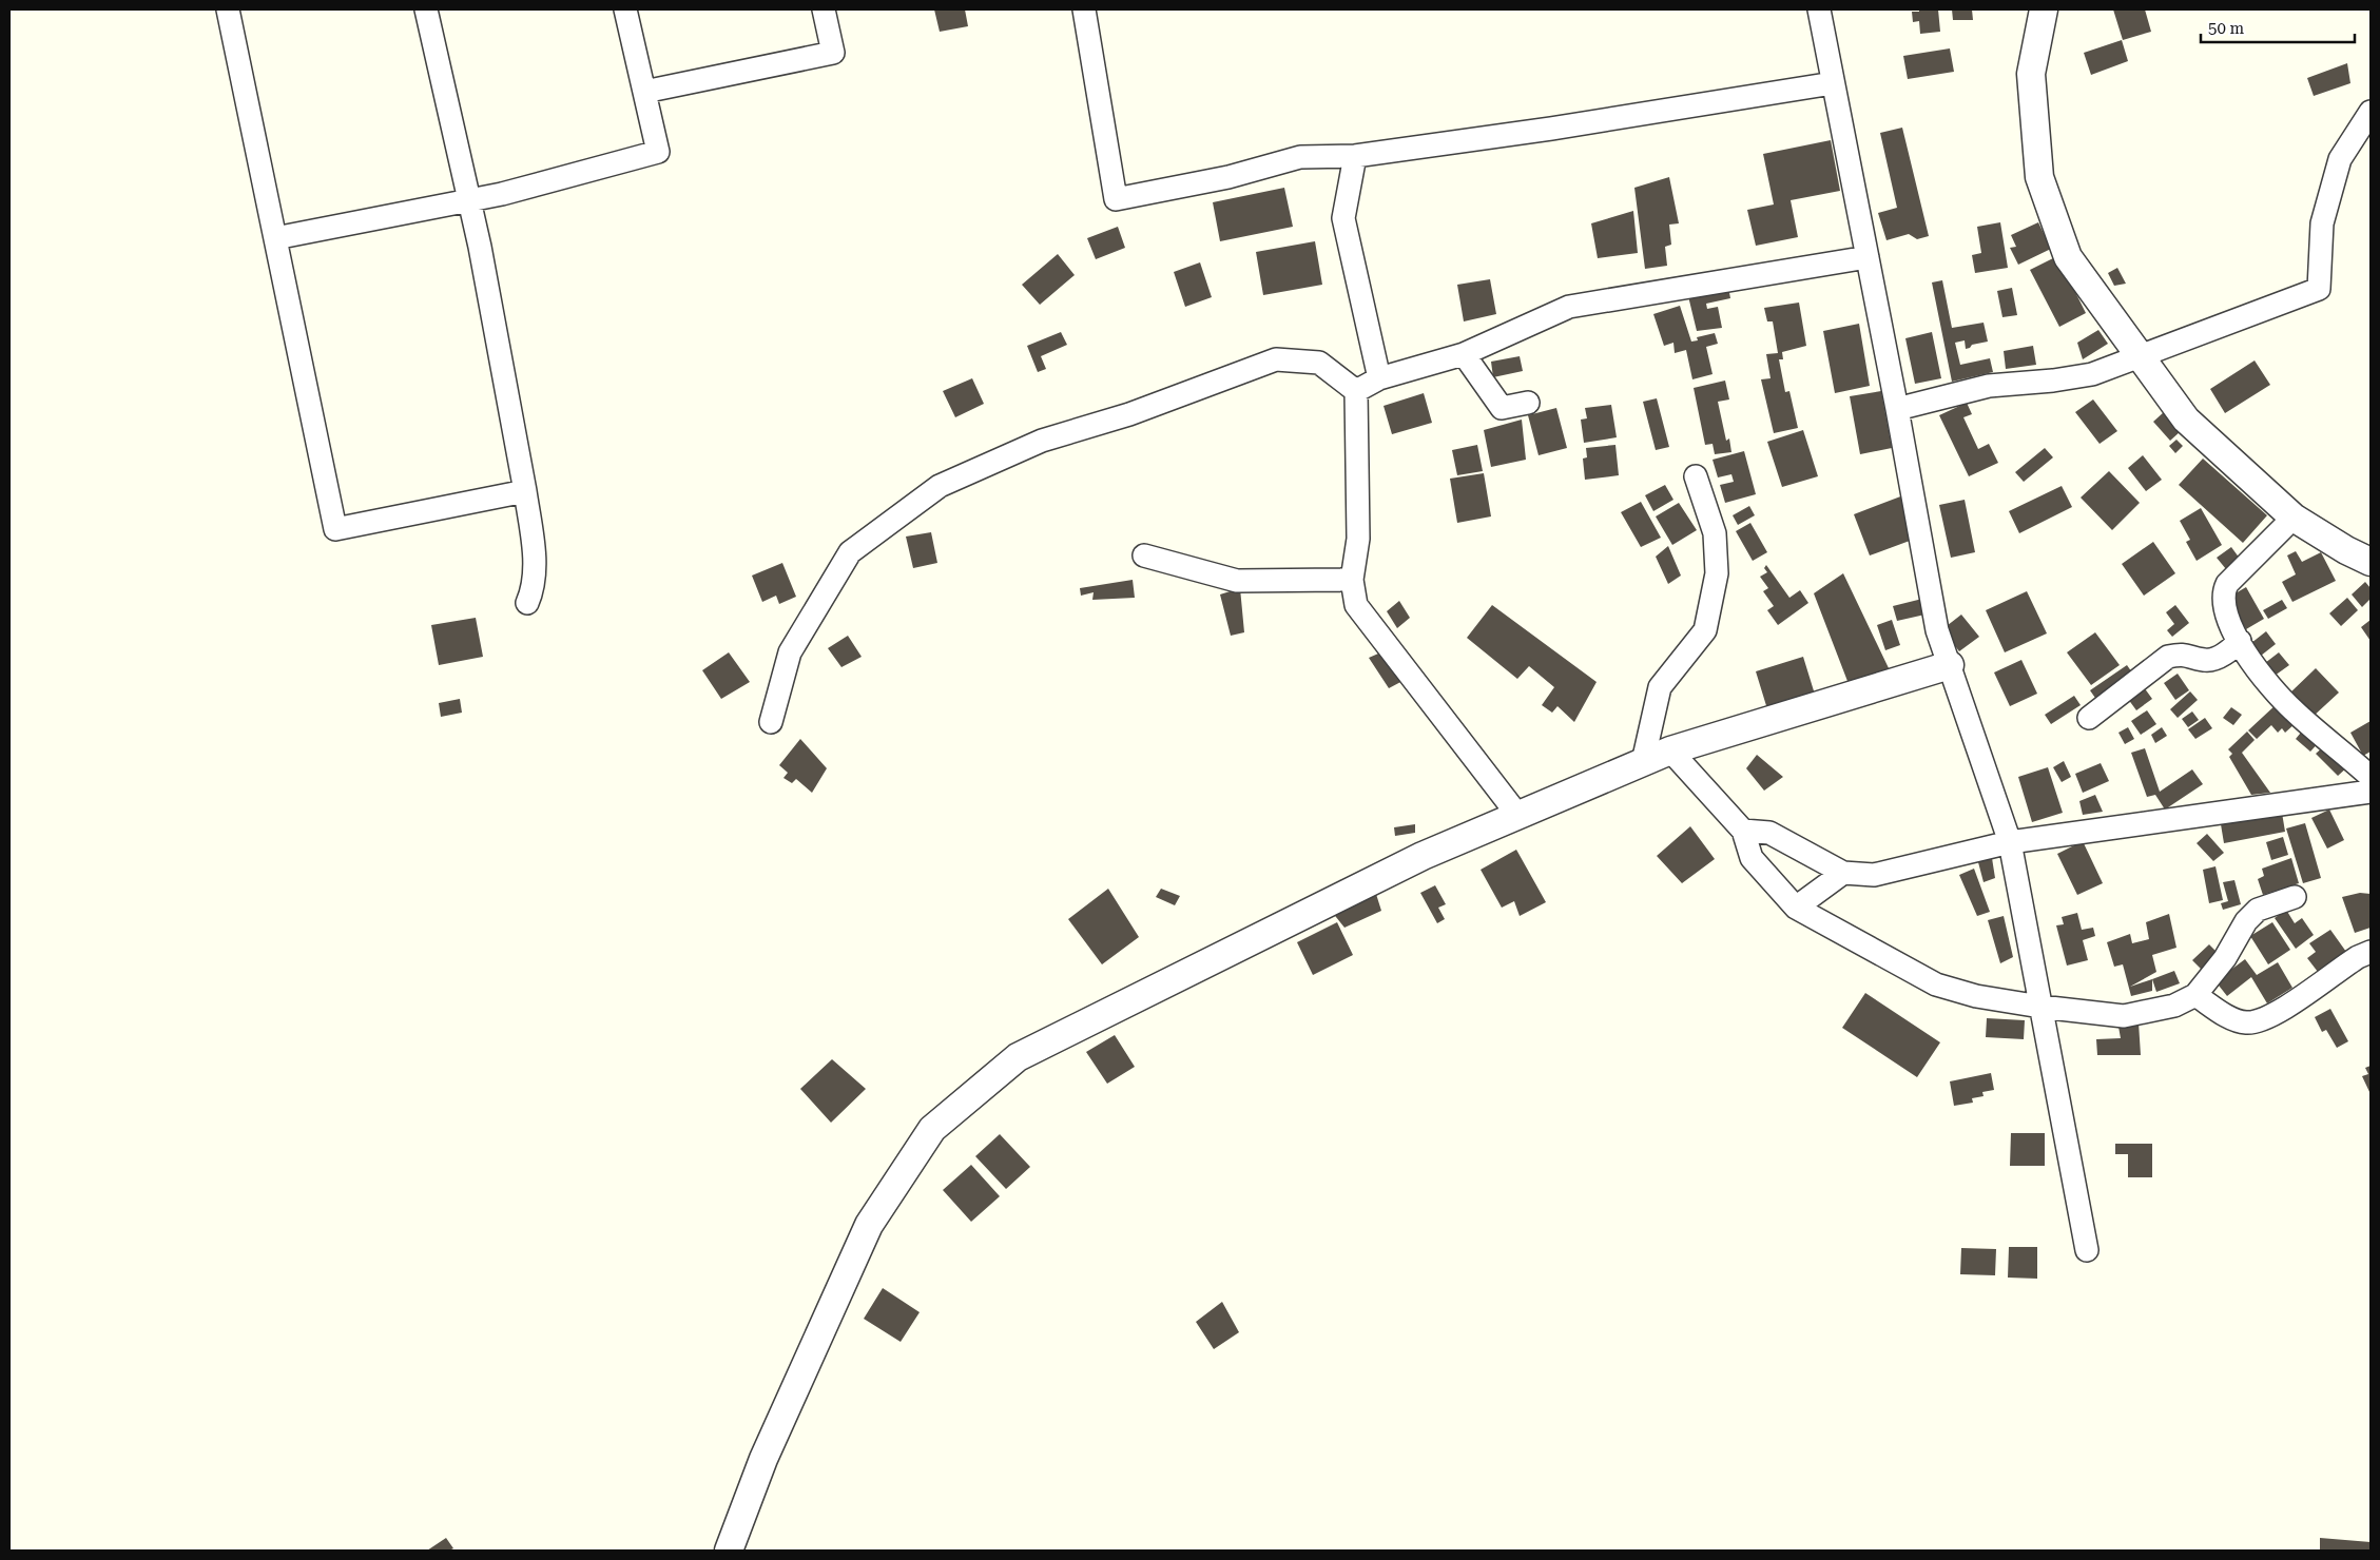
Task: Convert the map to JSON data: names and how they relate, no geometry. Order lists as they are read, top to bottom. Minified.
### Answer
{"scale_bar":"50 m"}
